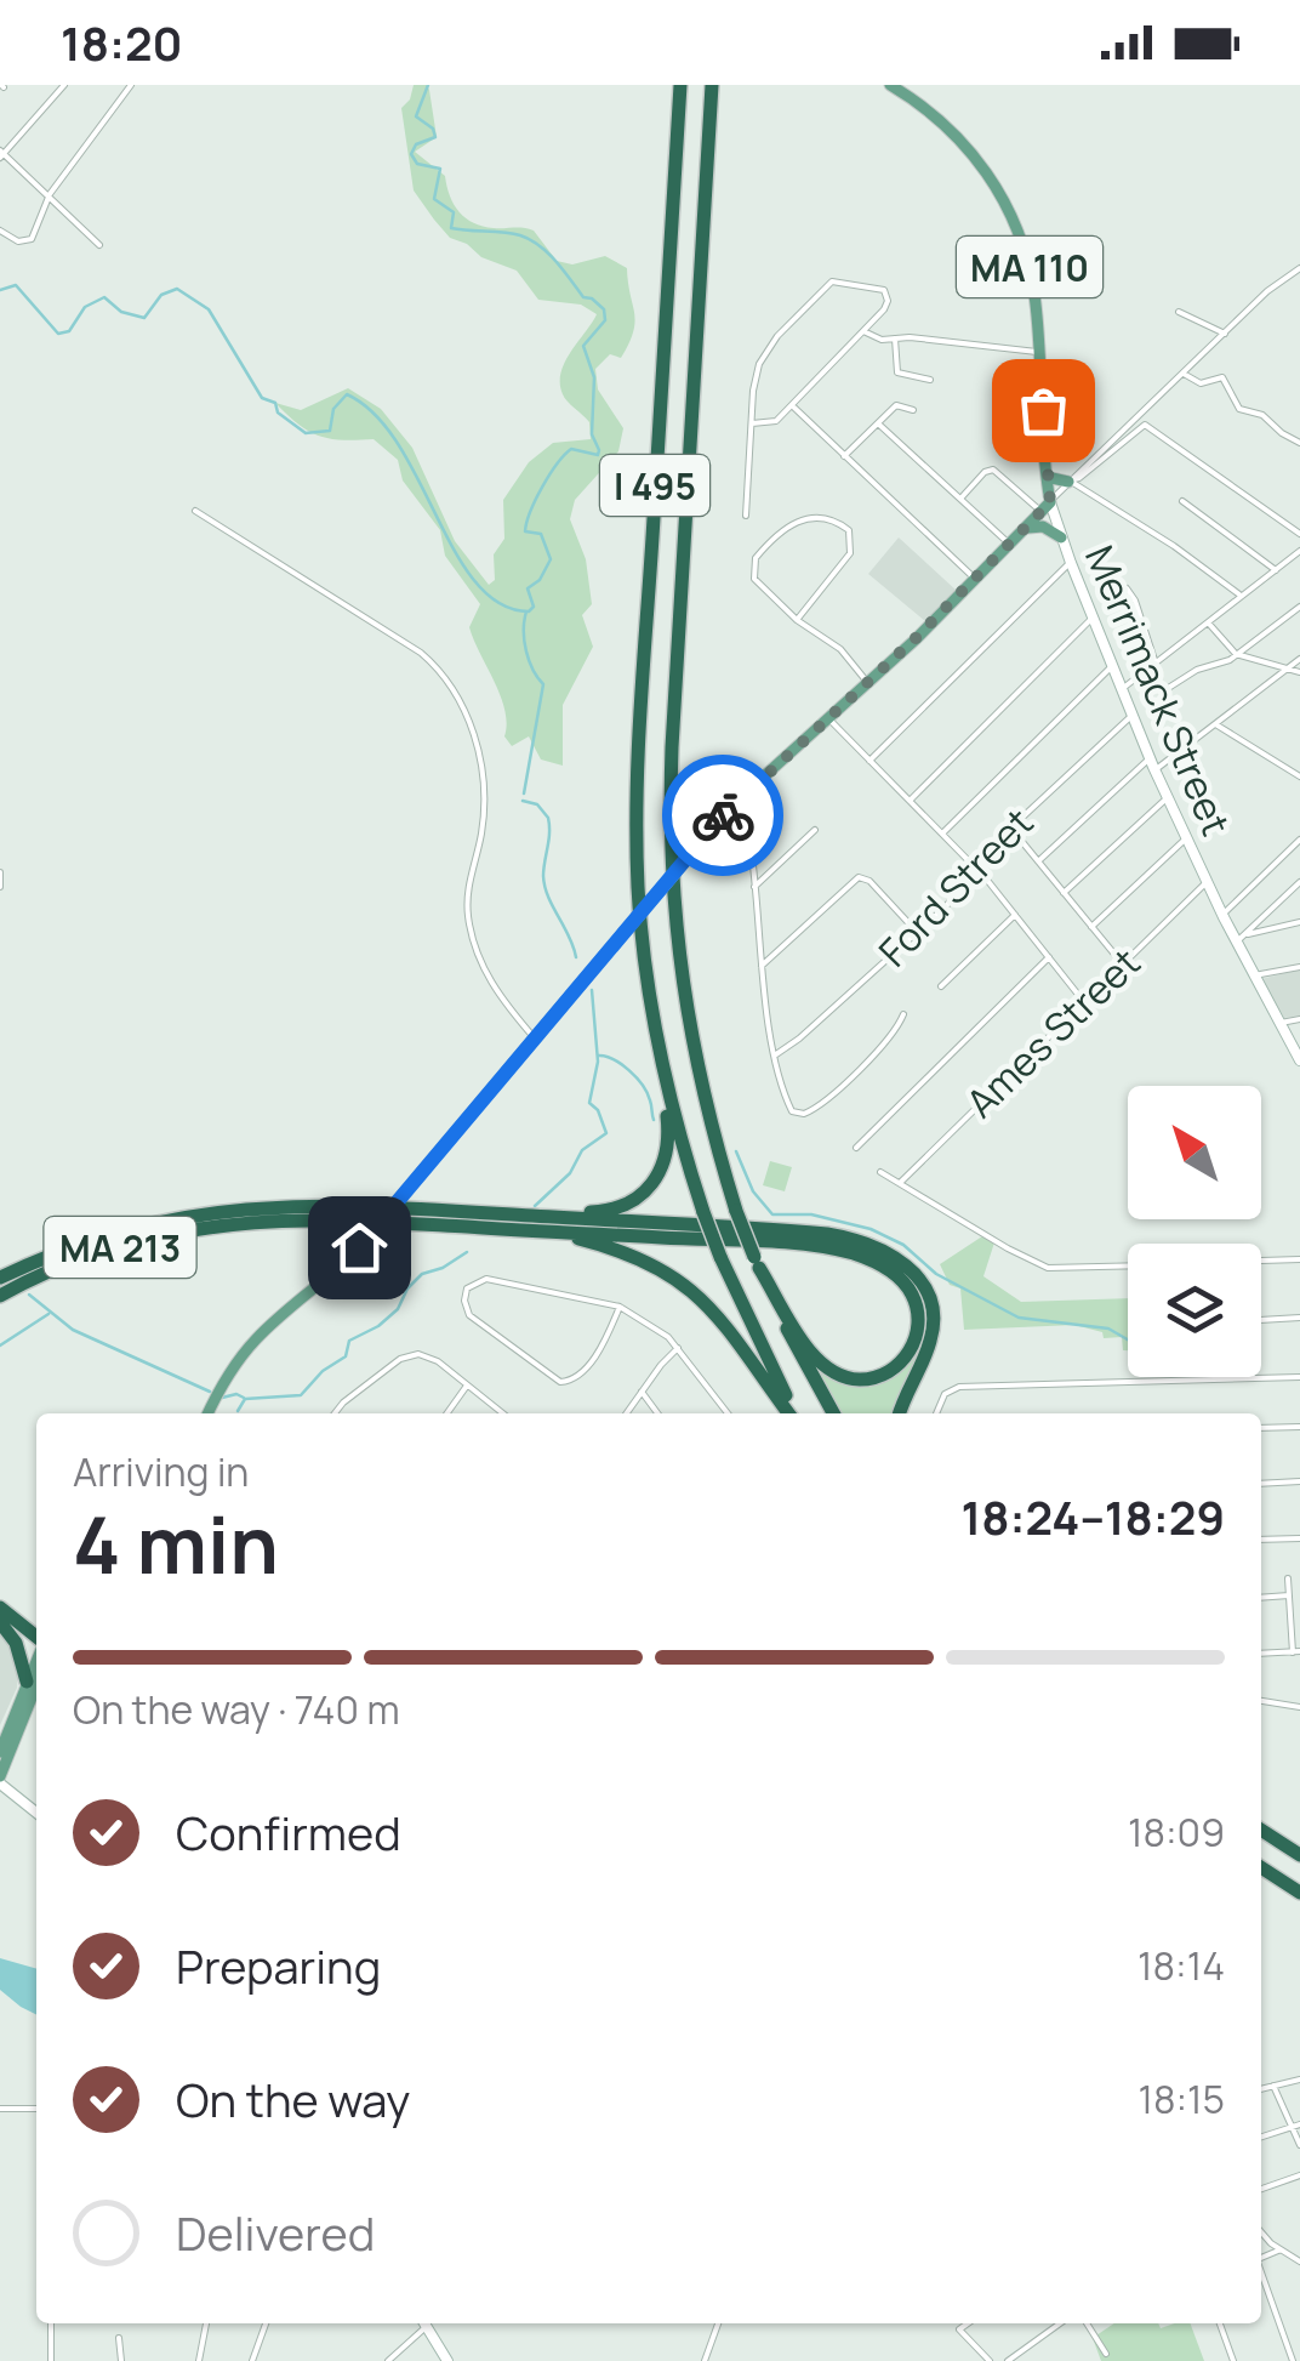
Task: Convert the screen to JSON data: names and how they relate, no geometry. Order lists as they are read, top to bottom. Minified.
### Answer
{"streets":{"highway":["I 495","MA 213"],"main road":["MA 110","Merrimack Street"],"street":["Ford Street","Ames Street"]},"crossings":[["Merrimack Street","Ford Street"],["Merrimack Street","Ames Street"]],"north":"top left","page":{"status":"18:20","heading":["4 min","Arriving in","18:24–18:29"],"bar":"On the way · 740 m","list":[["Confirmed","18:09"],["Preparing","18:14"],["On the way","18:15"],"Delivered"]}}
